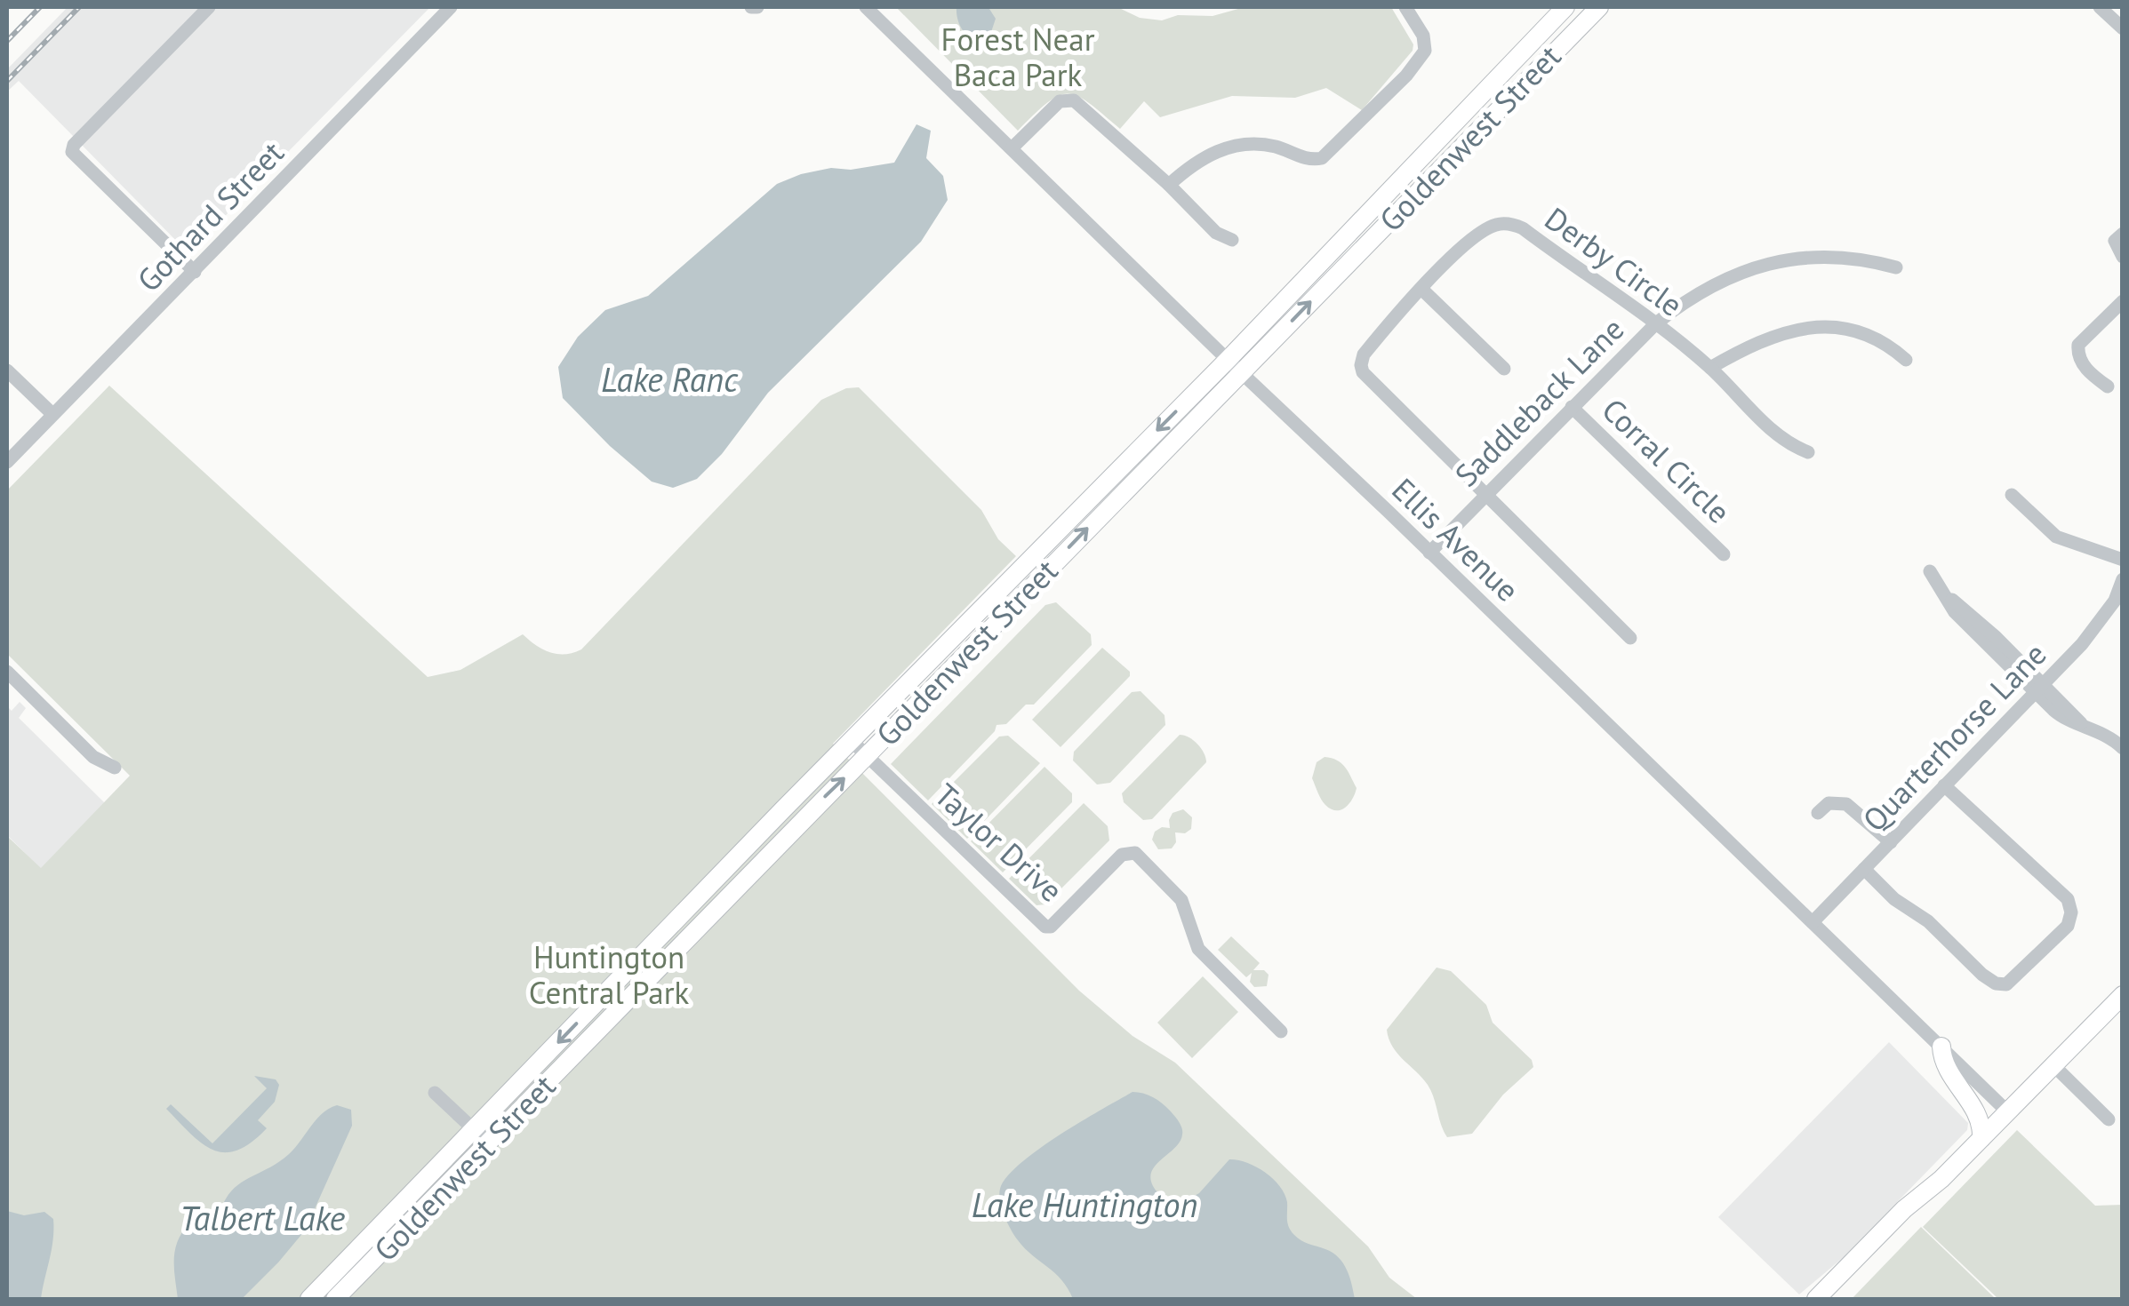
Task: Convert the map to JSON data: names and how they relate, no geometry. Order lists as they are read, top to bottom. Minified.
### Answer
{"streets":{"main road":["Goldenwest Street"],"street":["Gothard Street","Derby Circle","Saddleback Lane","Corral Circle","Ellis Avenue","Quarterhorse Lane","Taylor Drive"]},"crossings":[["Goldenwest Street","Ellis Avenue"],["Goldenwest Street","Taylor Drive"],["Derby Circle","Saddleback Lane"],["Saddleback Lane","Corral Circle"],["Saddleback Lane","Ellis Avenue"],["Ellis Avenue","Quarterhorse Lane"]],"water":["Lake Ranc","Lake Huntington","Talbert Lake"],"parks":["Forest Near Baca Park","Huntington Central Park"]}
